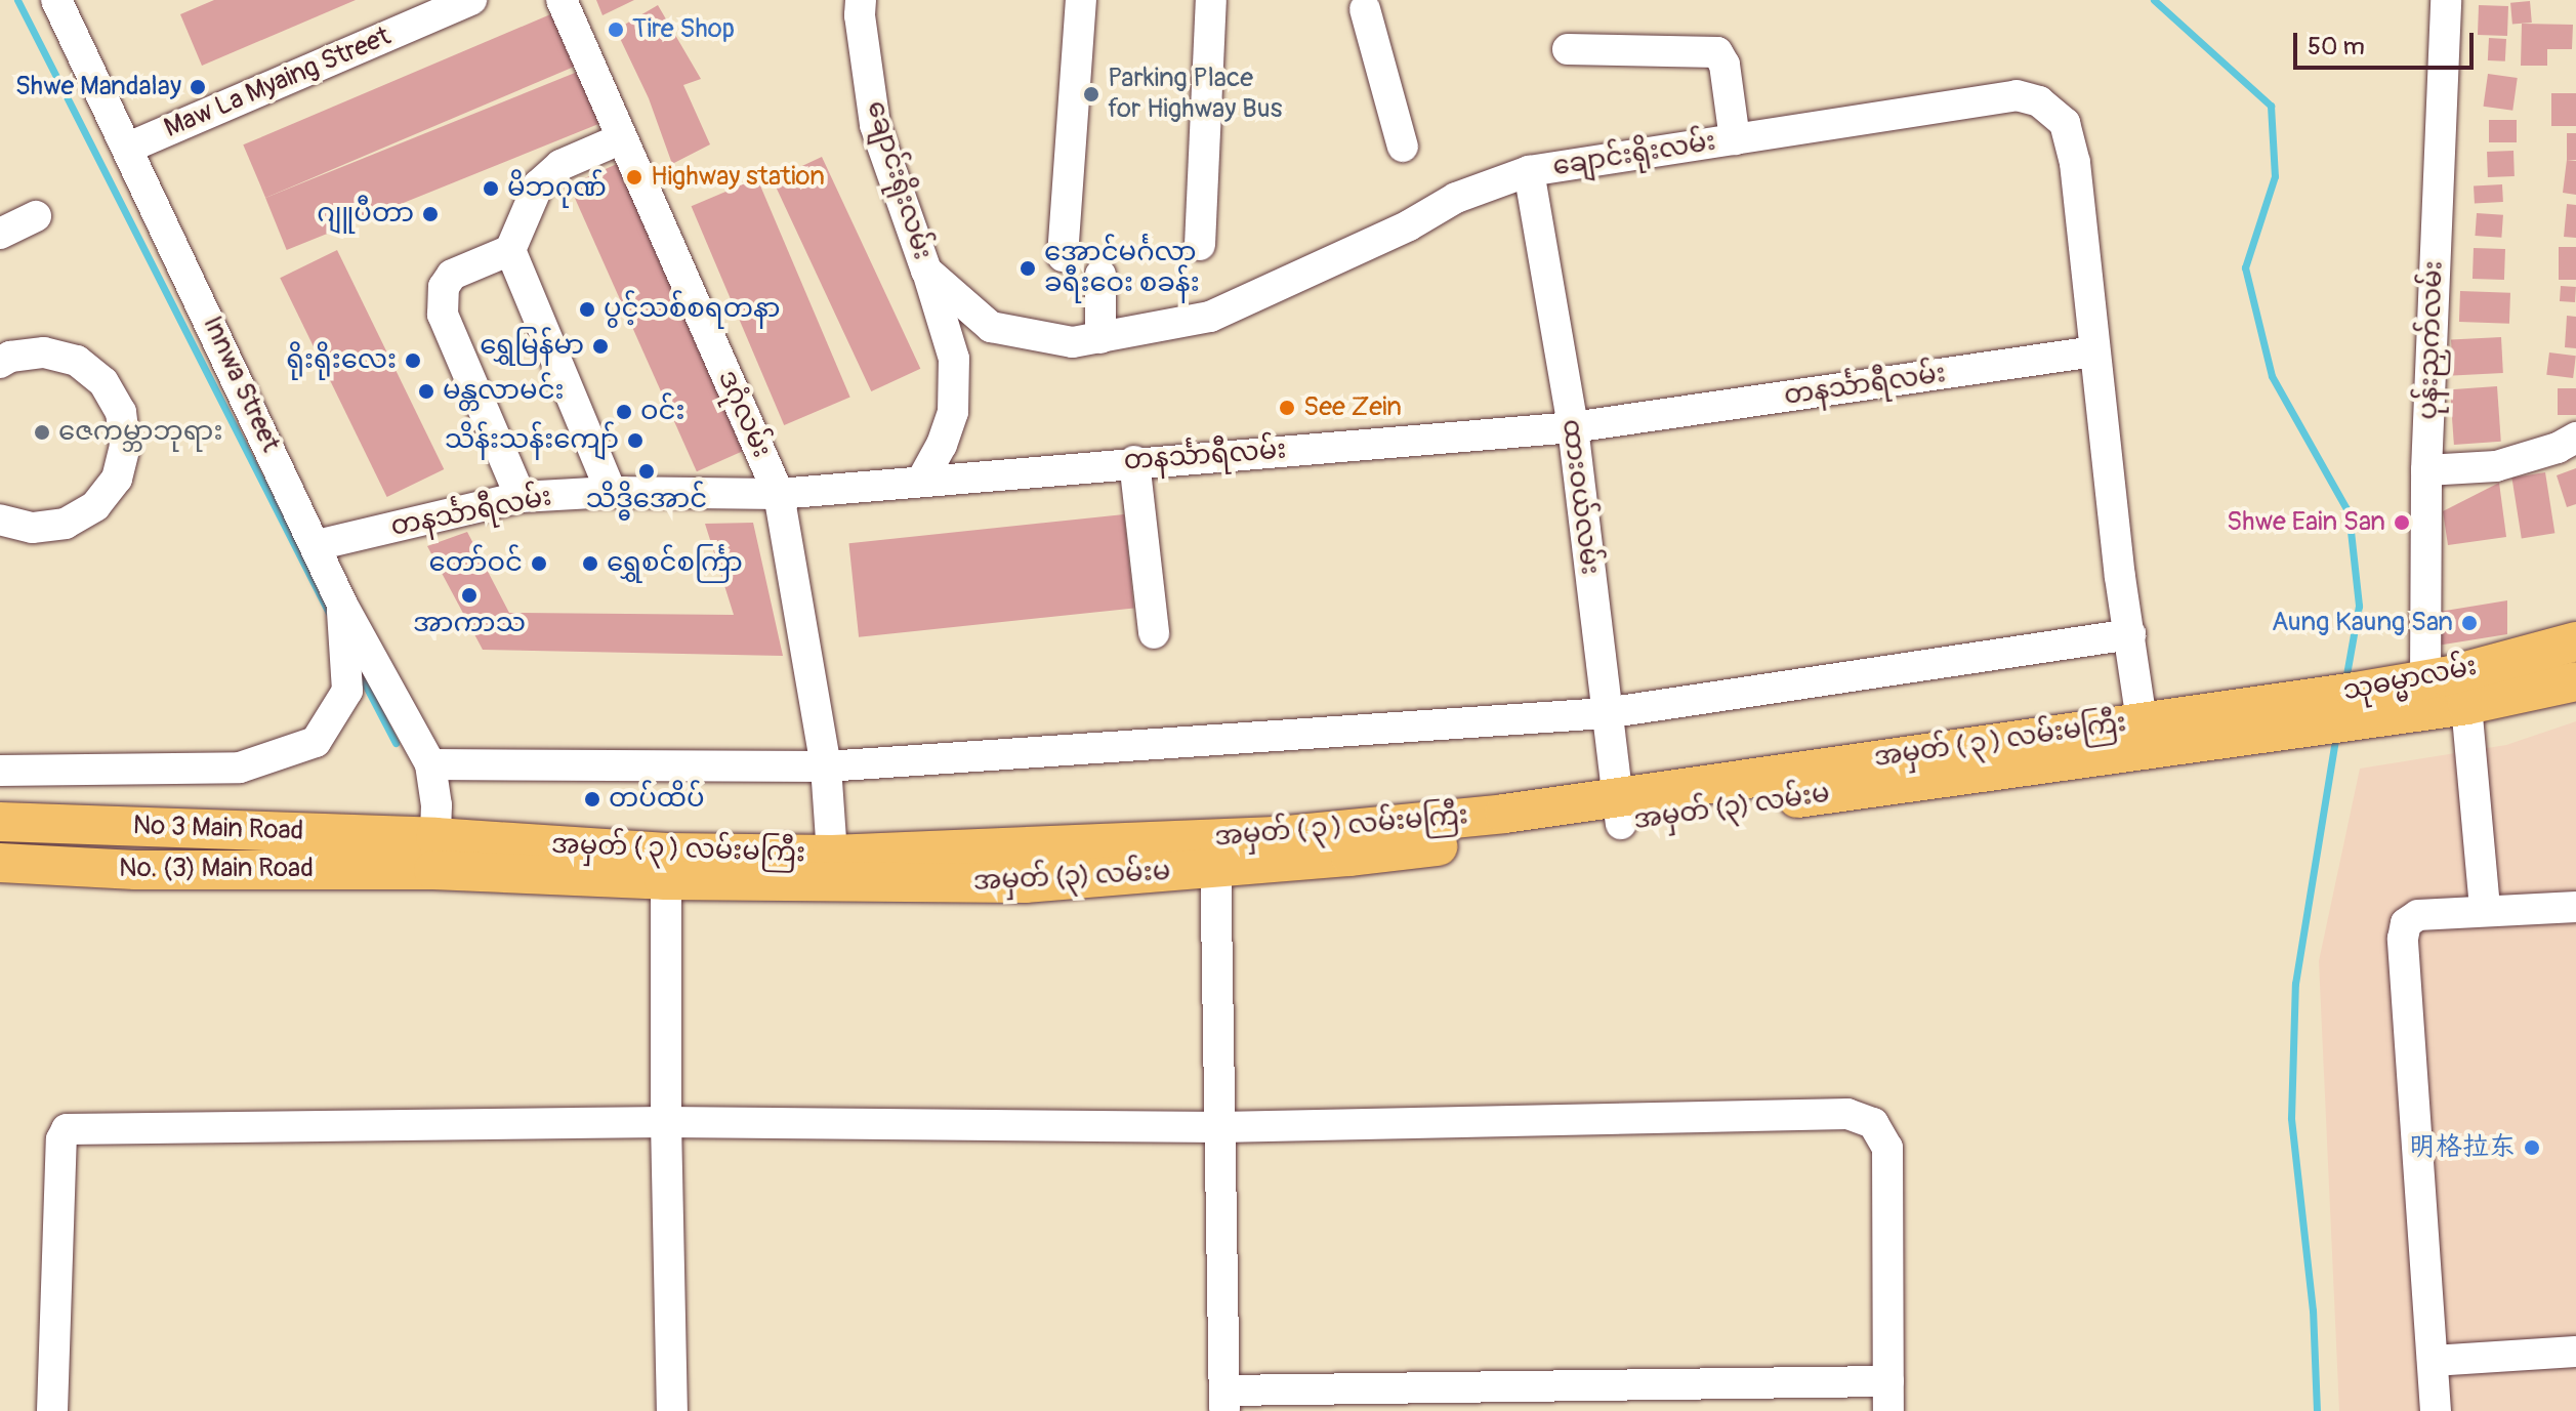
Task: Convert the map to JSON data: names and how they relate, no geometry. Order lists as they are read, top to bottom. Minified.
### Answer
{"streets":{"main road":["သုဓမ္မာလမ်း","အမှတ် ( ၃ ) လမ်းမကြီး","အမှတ် (၃) လမ်းမ","No 3 Main Road","No. (3) Main Road"],"street":["Maw La Myaing Street","ချောင်းရိုးလမ်း","ပုန်းညှက်လမ်း","Innwa Street","တနင်္သာရီလမ်း","ဒဂုံလမ်း","ထားဝယ်လမ်း"]},"crossings":[["Maw La Myaing Street","Innwa Street"],["ချောင်းရိုးလမ်း","တနင်္သာရီလမ်း"],["ချောင်းရိုးလမ်း","ထားဝယ်လမ်း"],["ချောင်းရိုးလမ်း","အမှတ် ( ၃ ) လမ်းမကြီး"],["ပုန်းညှက်လမ်း","သုဓမ္မာလမ်း"],["Innwa Street","တနင်္သာရီလမ်း"],["Innwa Street","အမှတ် ( ၃ ) လမ်းမကြီး"],["Innwa Street","No 3 Main Road"],["Innwa Street","No. (3) Main Road"],["တနင်္သာရီလမ်း","ဒဂုံလမ်း"],["တနင်္သာရီလမ်း","ထားဝယ်လမ်း"],["ဒဂုံလမ်း","အမှတ် ( ၃ ) လမ်းမကြီး"],["ထားဝယ်လမ်း","အမှတ် ( ၃ ) လမ်းမကြီး"],["သုဓမ္မာလမ်း","အမှတ် ( ၃ ) လမ်းမကြီး"],["အမှတ် ( ၃ ) လမ်းမကြီး","အမှတ် (၃) လမ်းမ"],["အမှတ် ( ၃ ) လမ်းမကြီး","No 3 Main Road"],["အမှတ် ( ၃ ) လမ်းမကြီး","No. (3) Main Road"],["No 3 Main Road","No. (3) Main Road"]],"places":["Tire Shop","Shwe Mandalay","Parking Place for Highway Bus","Highway station","မိဘဂုဏ်","ဂျူပီတာ","အောင်မင်္ဂလာ ခရီးဝေး စခန်း","ပွင့်သစ်စရတနာ","ရွှေမြန်မာ","ရိုးရိုးလေး","မန္တလာမင်း","See Zein","ဝင်း","ဇေကမ္ဘာဘုရား","သိန်းသန်းကျော်","သိဒ္ဓိအောင်","Shwe Eain San","တော်ဝင်","ရွှေစင်စင်္ကြာ","အာကာသ","Aung Kaung San","တပ်ထိပ်","明格拉东"],"scale_bar":"50 m"}
